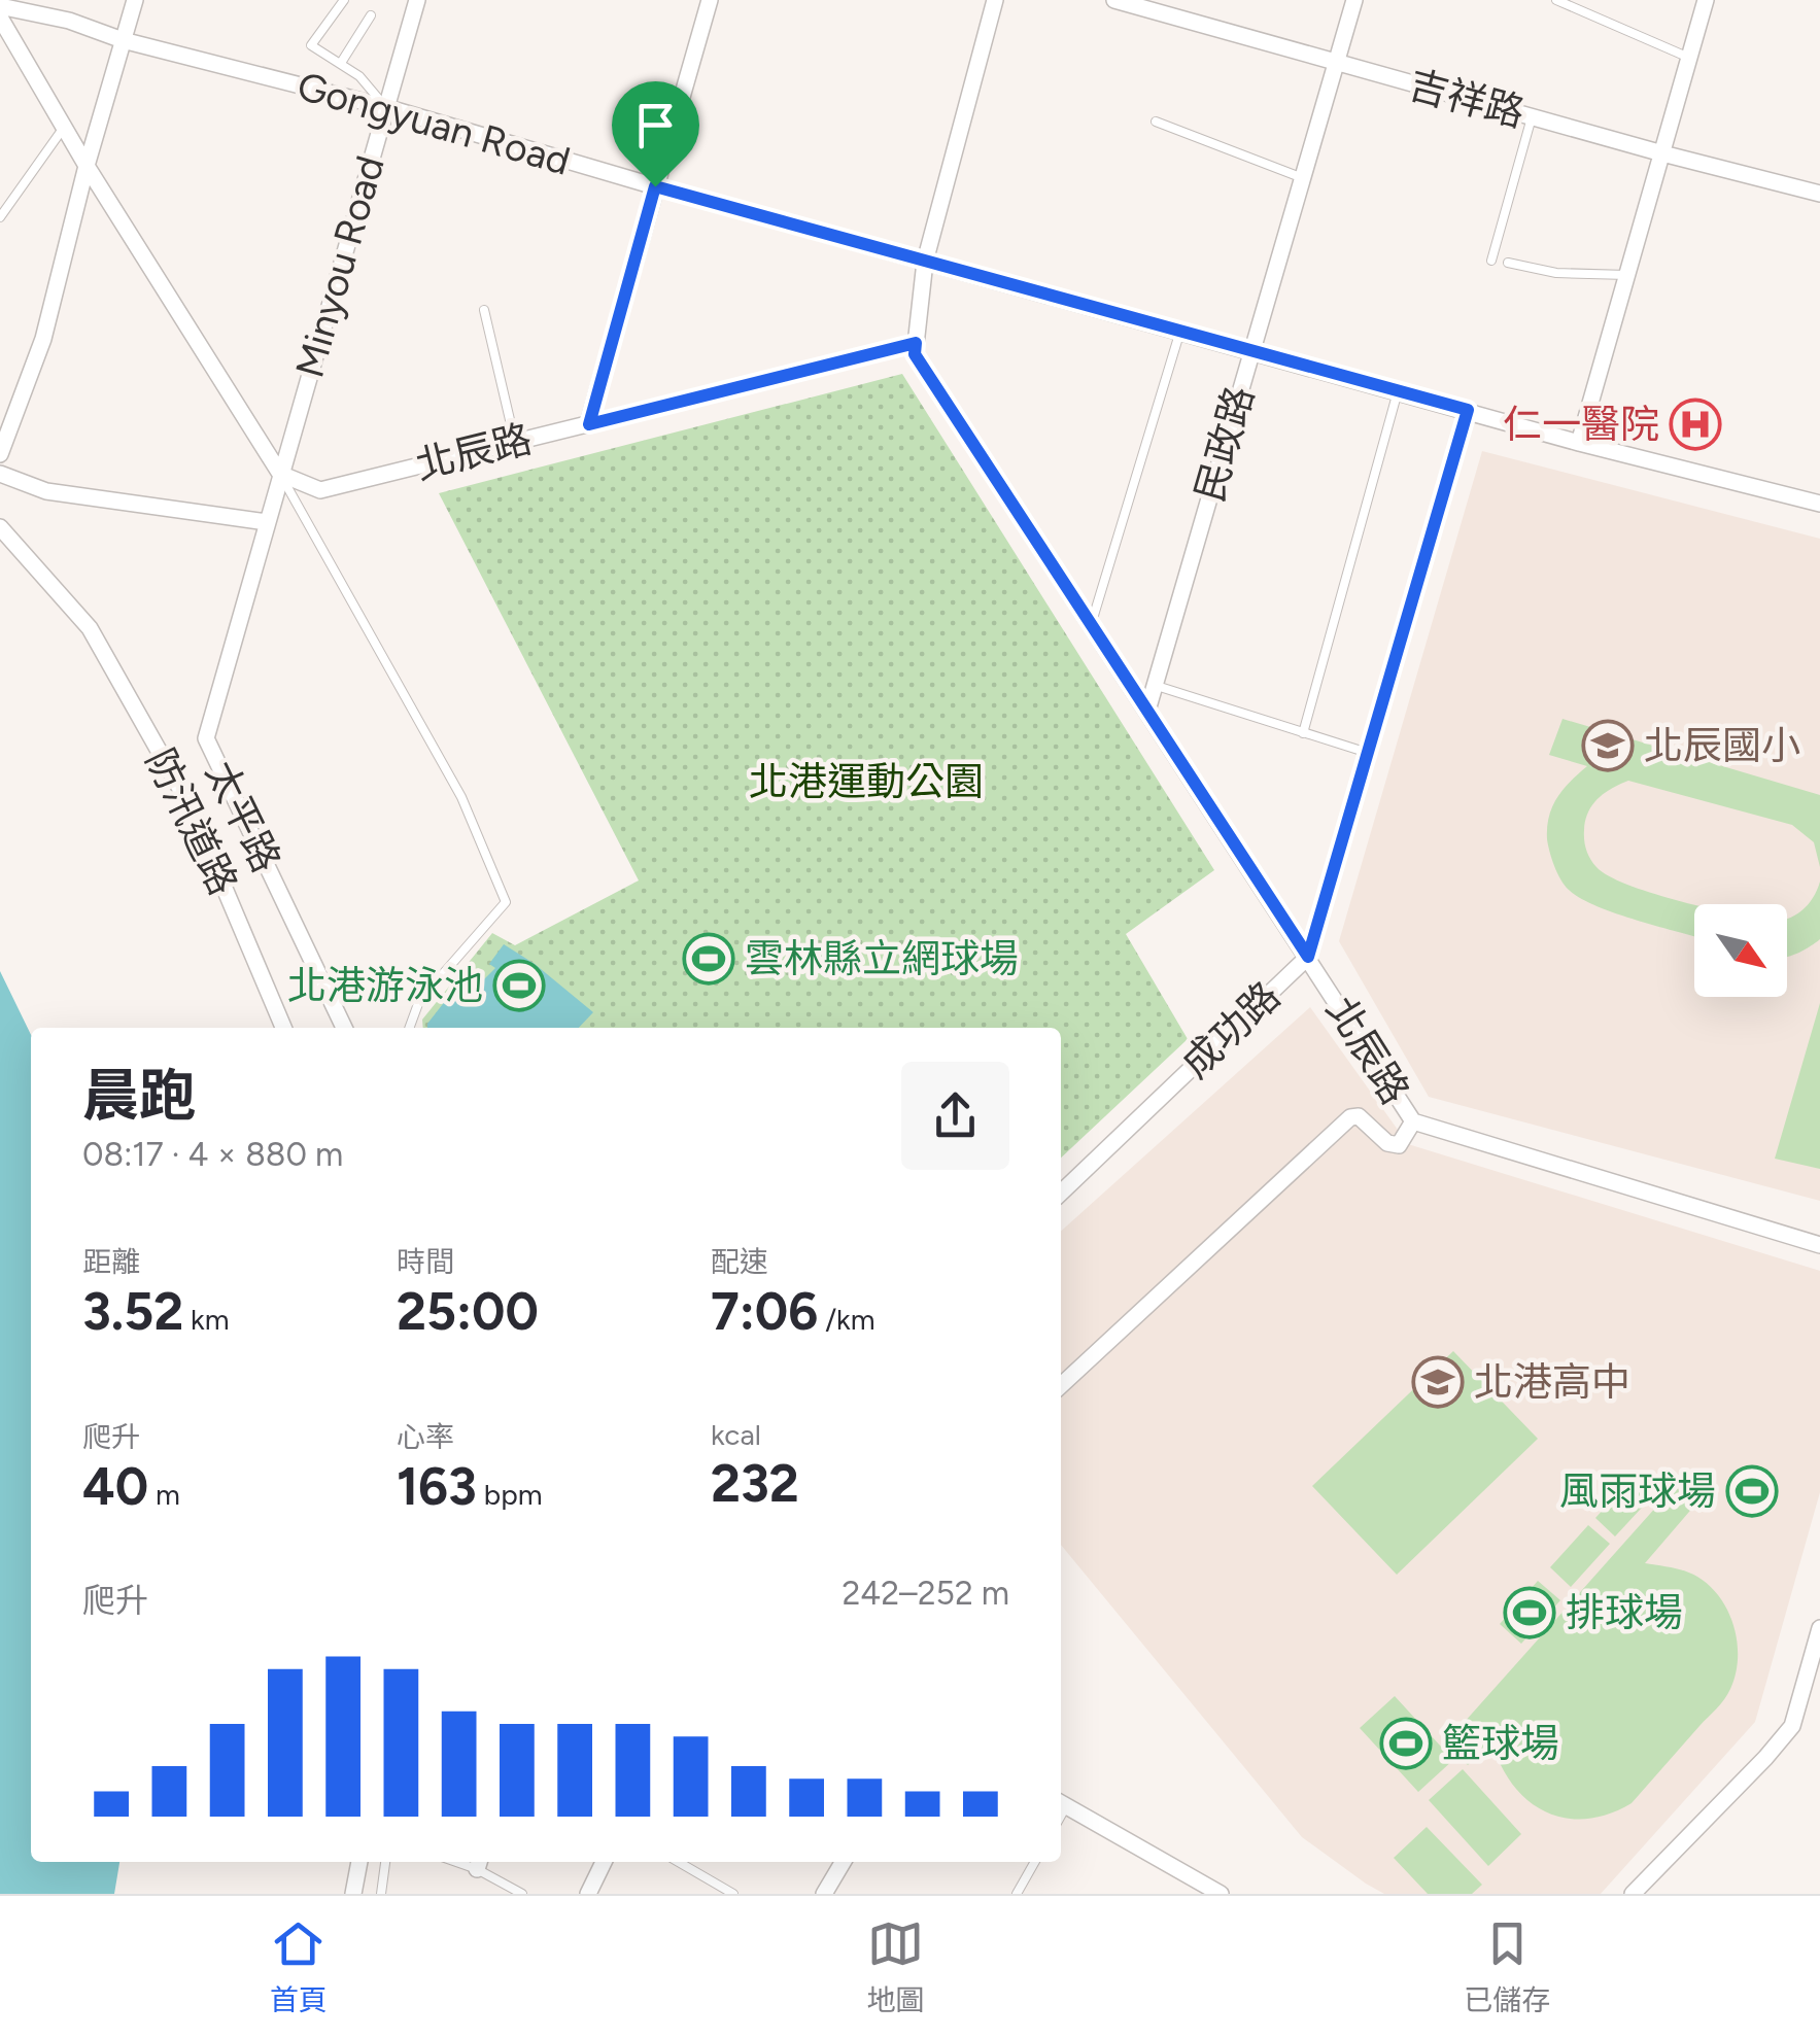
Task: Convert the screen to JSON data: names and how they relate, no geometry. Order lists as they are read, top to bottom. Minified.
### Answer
{"streets":{"street":["吉祥路","Gongyuan Road","Minyou Road","民政路","北辰路","太平路","防汛道路","成功路"]},"crossings":[["吉祥路","民政路"],["Gongyuan Road","Minyou Road"],["Gongyuan Road","民政路"],["Gongyuan Road","成功路"],["Minyou Road","北辰路"],["Minyou Road","太平路"],["民政路","北辰路"],["北辰路","太平路"],["北辰路","成功路"]],"parks":["北港運動公園"],"places":{"hospital":["仁一醫院"],"school or university":["北辰國小","北港高中"],"sports":["雲林縣立網球場","北港游泳池","風雨球場","排球場","籃球場"]},"north":"bottom right","page":{"heading":["晨跑","08:17 · 4 × 880 m"],"stats":[["距離","3.52 km"],["時間","25:00"],["配速","7:06 /km"],["爬升","40 m"],["心率","163 bpm"],["kcal","232"]],"chart":["爬升","242–252 m"],"tabs":["首頁","地圖","已儲存"]}}
